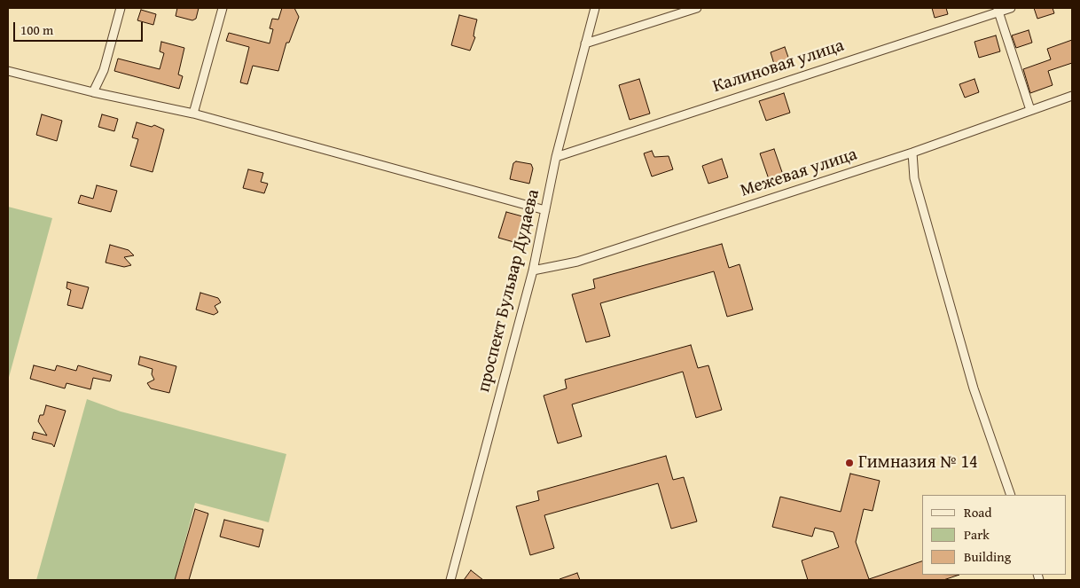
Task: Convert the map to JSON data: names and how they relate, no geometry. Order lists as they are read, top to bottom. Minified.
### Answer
{"streets":{"street":["Калиновая улица","Межевая улица","проспект Бульвар Дудаева"]},"crossings":[["Калиновая улица","проспект Бульвар Дудаева"],["Межевая улица","проспект Бульвар Дудаева"]],"places":["Гимназия № 14"],"legend":["Road","Park","Building"],"scale_bar":"100 m"}
